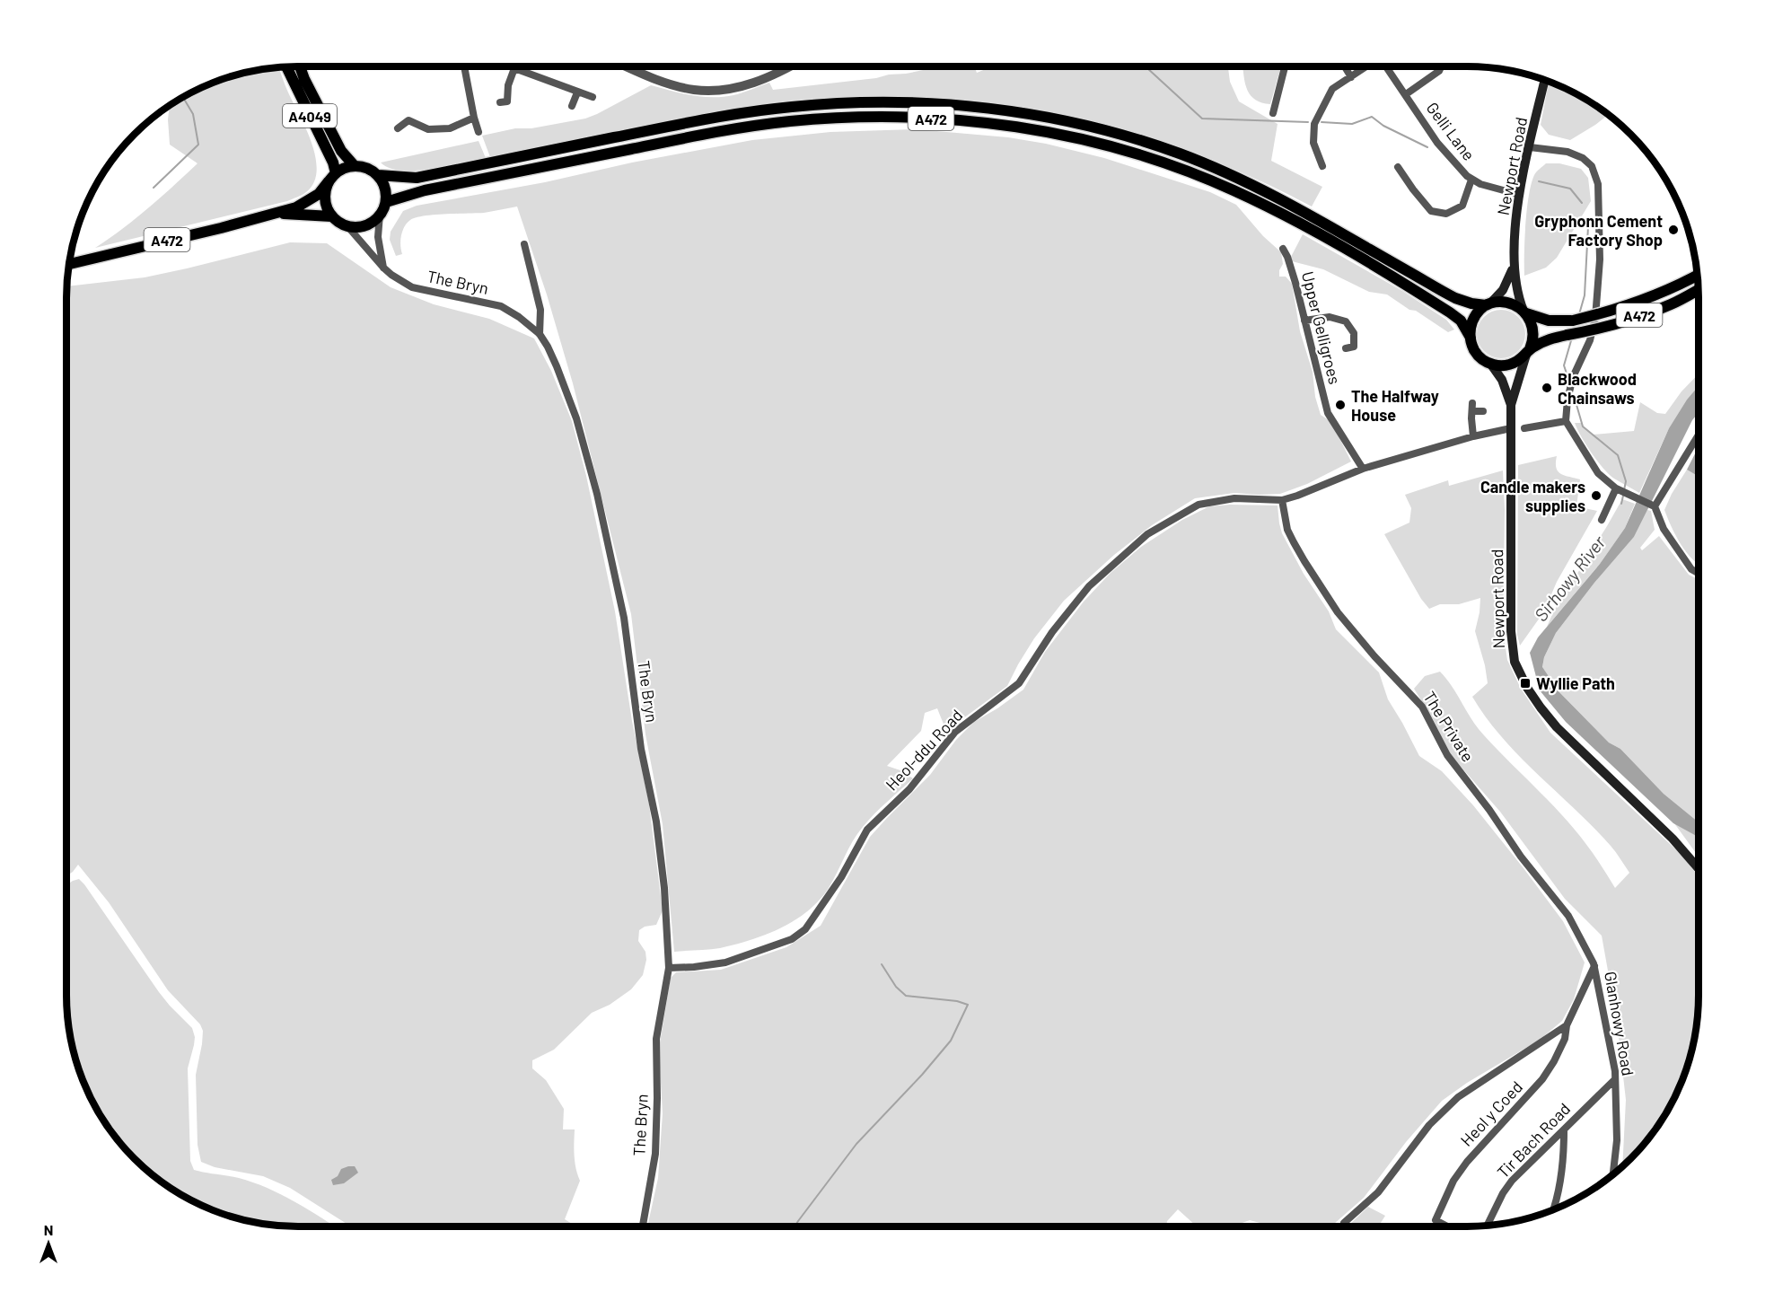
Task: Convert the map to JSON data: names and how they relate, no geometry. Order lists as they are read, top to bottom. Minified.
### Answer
{"streets":{"main road":["A4049","A472","Newport Road"],"street":["Gelli Lane","The Bryn","Upper Gelligroes","The Private","Heol-ddu Road","Glanhowy Road","Heol y Coed","Tir Bach Road"]},"crossings":[["A4049","A472"],["A4049","The Bryn"],["A472","Newport Road"],["A472","The Bryn"],["Gelli Lane","Newport Road"],["The Bryn","Heol-ddu Road"],["Upper Gelligroes","Heol-ddu Road"],["The Private","Heol-ddu Road"],["The Private","Glanhowy Road"],["Glanhowy Road","Heol y Coed"],["Glanhowy Road","Tir Bach Road"]],"water":["Sirhowy River"],"places":{"other":["Gryphonn Cement Factory Shop","Blackwood Chainsaws","The Halfway House","Candle makers supplies"],"transit":["Wyllie Path"]},"north":"top"}
